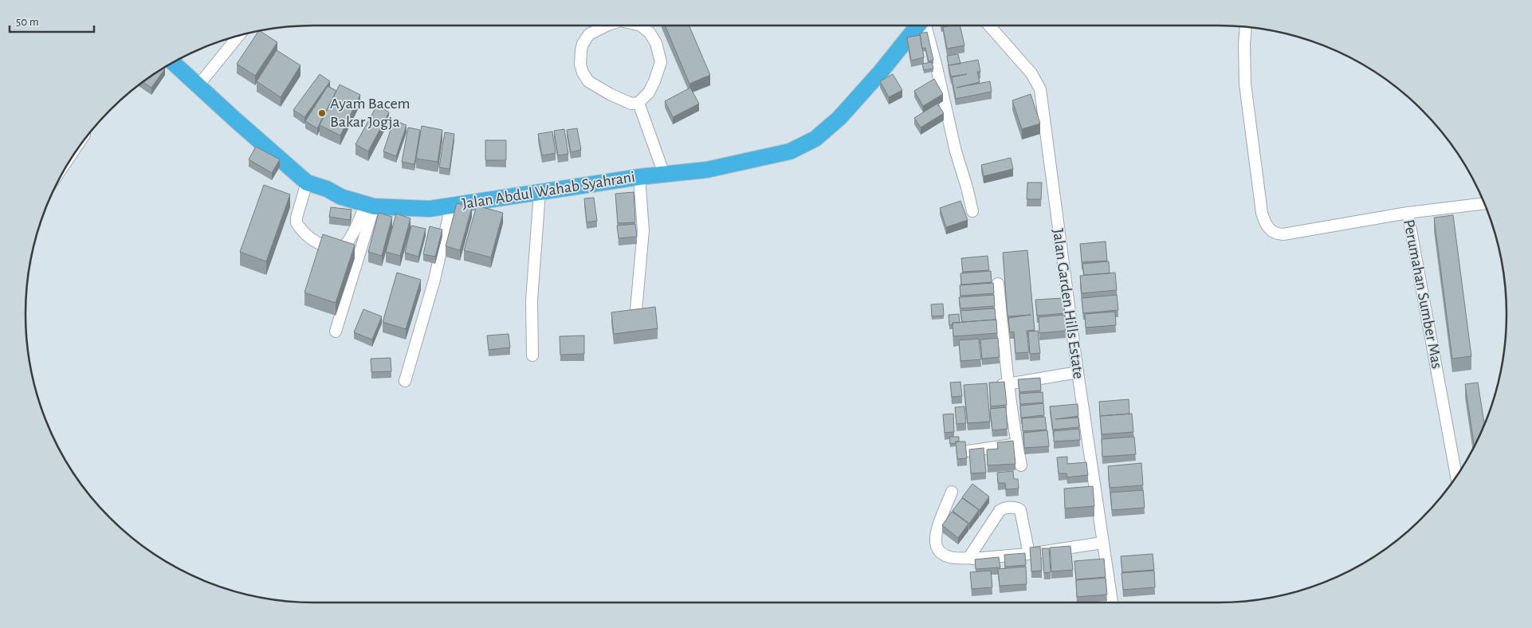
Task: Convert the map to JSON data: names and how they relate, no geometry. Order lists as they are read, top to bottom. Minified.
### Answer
{"streets":{"highway":["Jalan Abdul Wahab Syahrani"],"street":["Perumahan Sumber Mas","Jalan Garden Hills Estate"]},"places":["Ayam Bacem Bakar Jogja"],"scale_bar":"50 m"}
